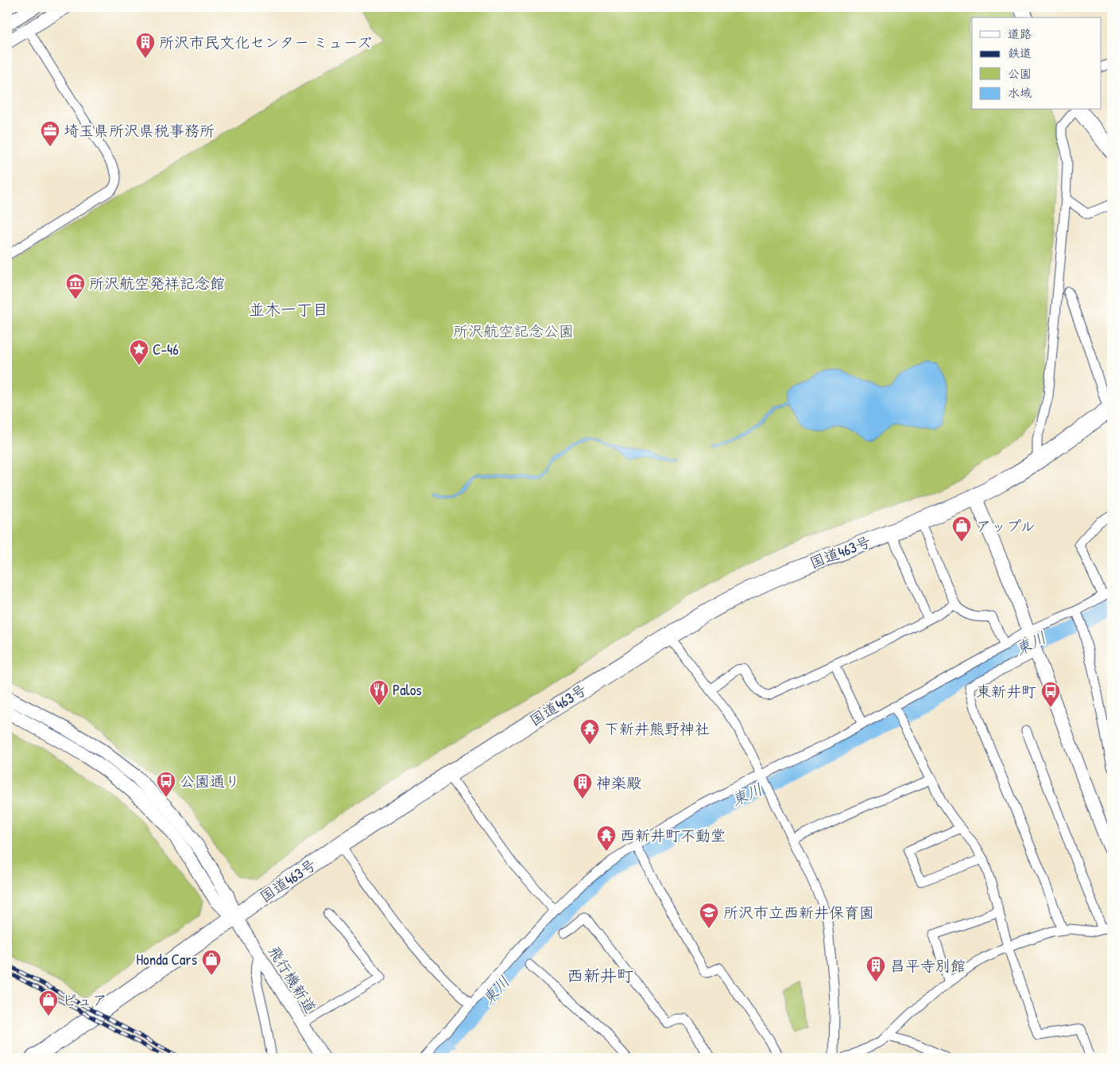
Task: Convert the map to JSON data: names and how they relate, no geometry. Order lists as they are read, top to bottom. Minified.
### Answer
{"streets":{"highway":["国道463号"],"street":["飛行機新道"]},"crossings":[["国道463号","飛行機新道"]],"districts":["並木一丁目","西新井町"],"water":["東川"],"parks":["所沢航空記念公園"],"places":{"building":["所沢市民文化センター ミューズ","神楽殿","昌平寺別館"],"office":["埼玉県所沢県税事務所"],"museum":["所沢航空発祥記念館"],"place":["C-46"],"shop":["アップル","Honda Cars","ピュア"],"restaurant":["Palos"],"bus stop":["東新井町","公園通り"],"temple":["下新井熊野神社","西新井町不動堂"],"school or university":["所沢市立西新井保育園"]},"legend":["道路","鉄道","公園","水域"]}
